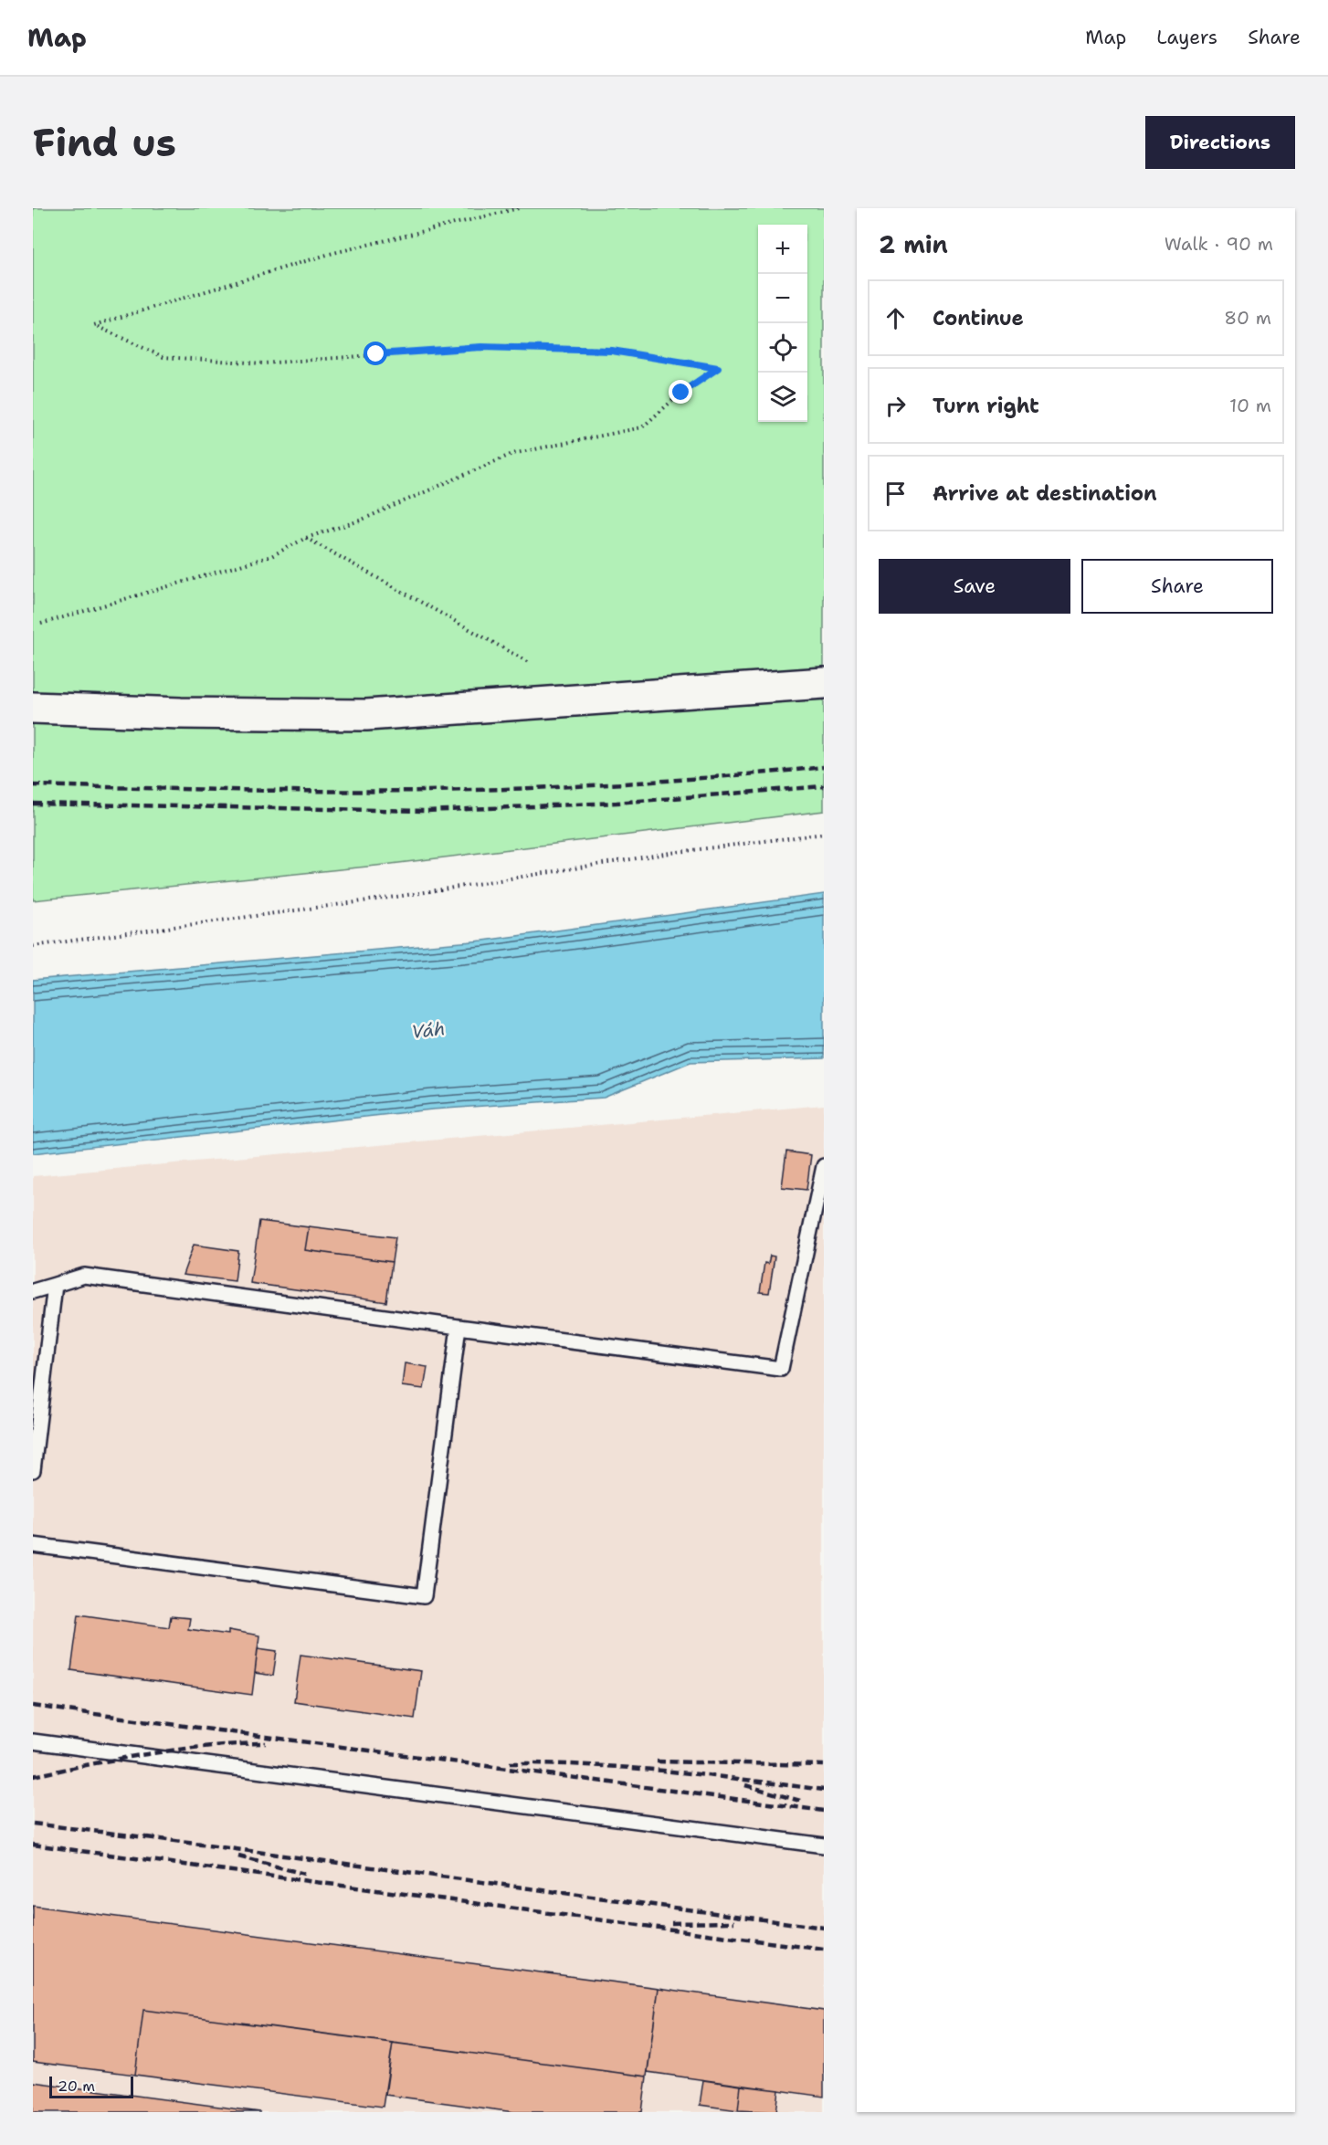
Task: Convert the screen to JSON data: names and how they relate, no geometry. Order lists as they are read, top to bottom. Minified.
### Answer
{"water":["Váh"],"scale_bar":"20 m","page":{"header":"Map","nav":["Map","Layers","Share"],"buttons":["Directions",["Save","Share"]],"title":"Find us","heading":["2 min","Walk · 90 m"],"map_buttons":["+","−"],"list":[["Continue","80 m"],["Turn right","10 m"],"Arrive at destination"],"scale":"20 m"}}
